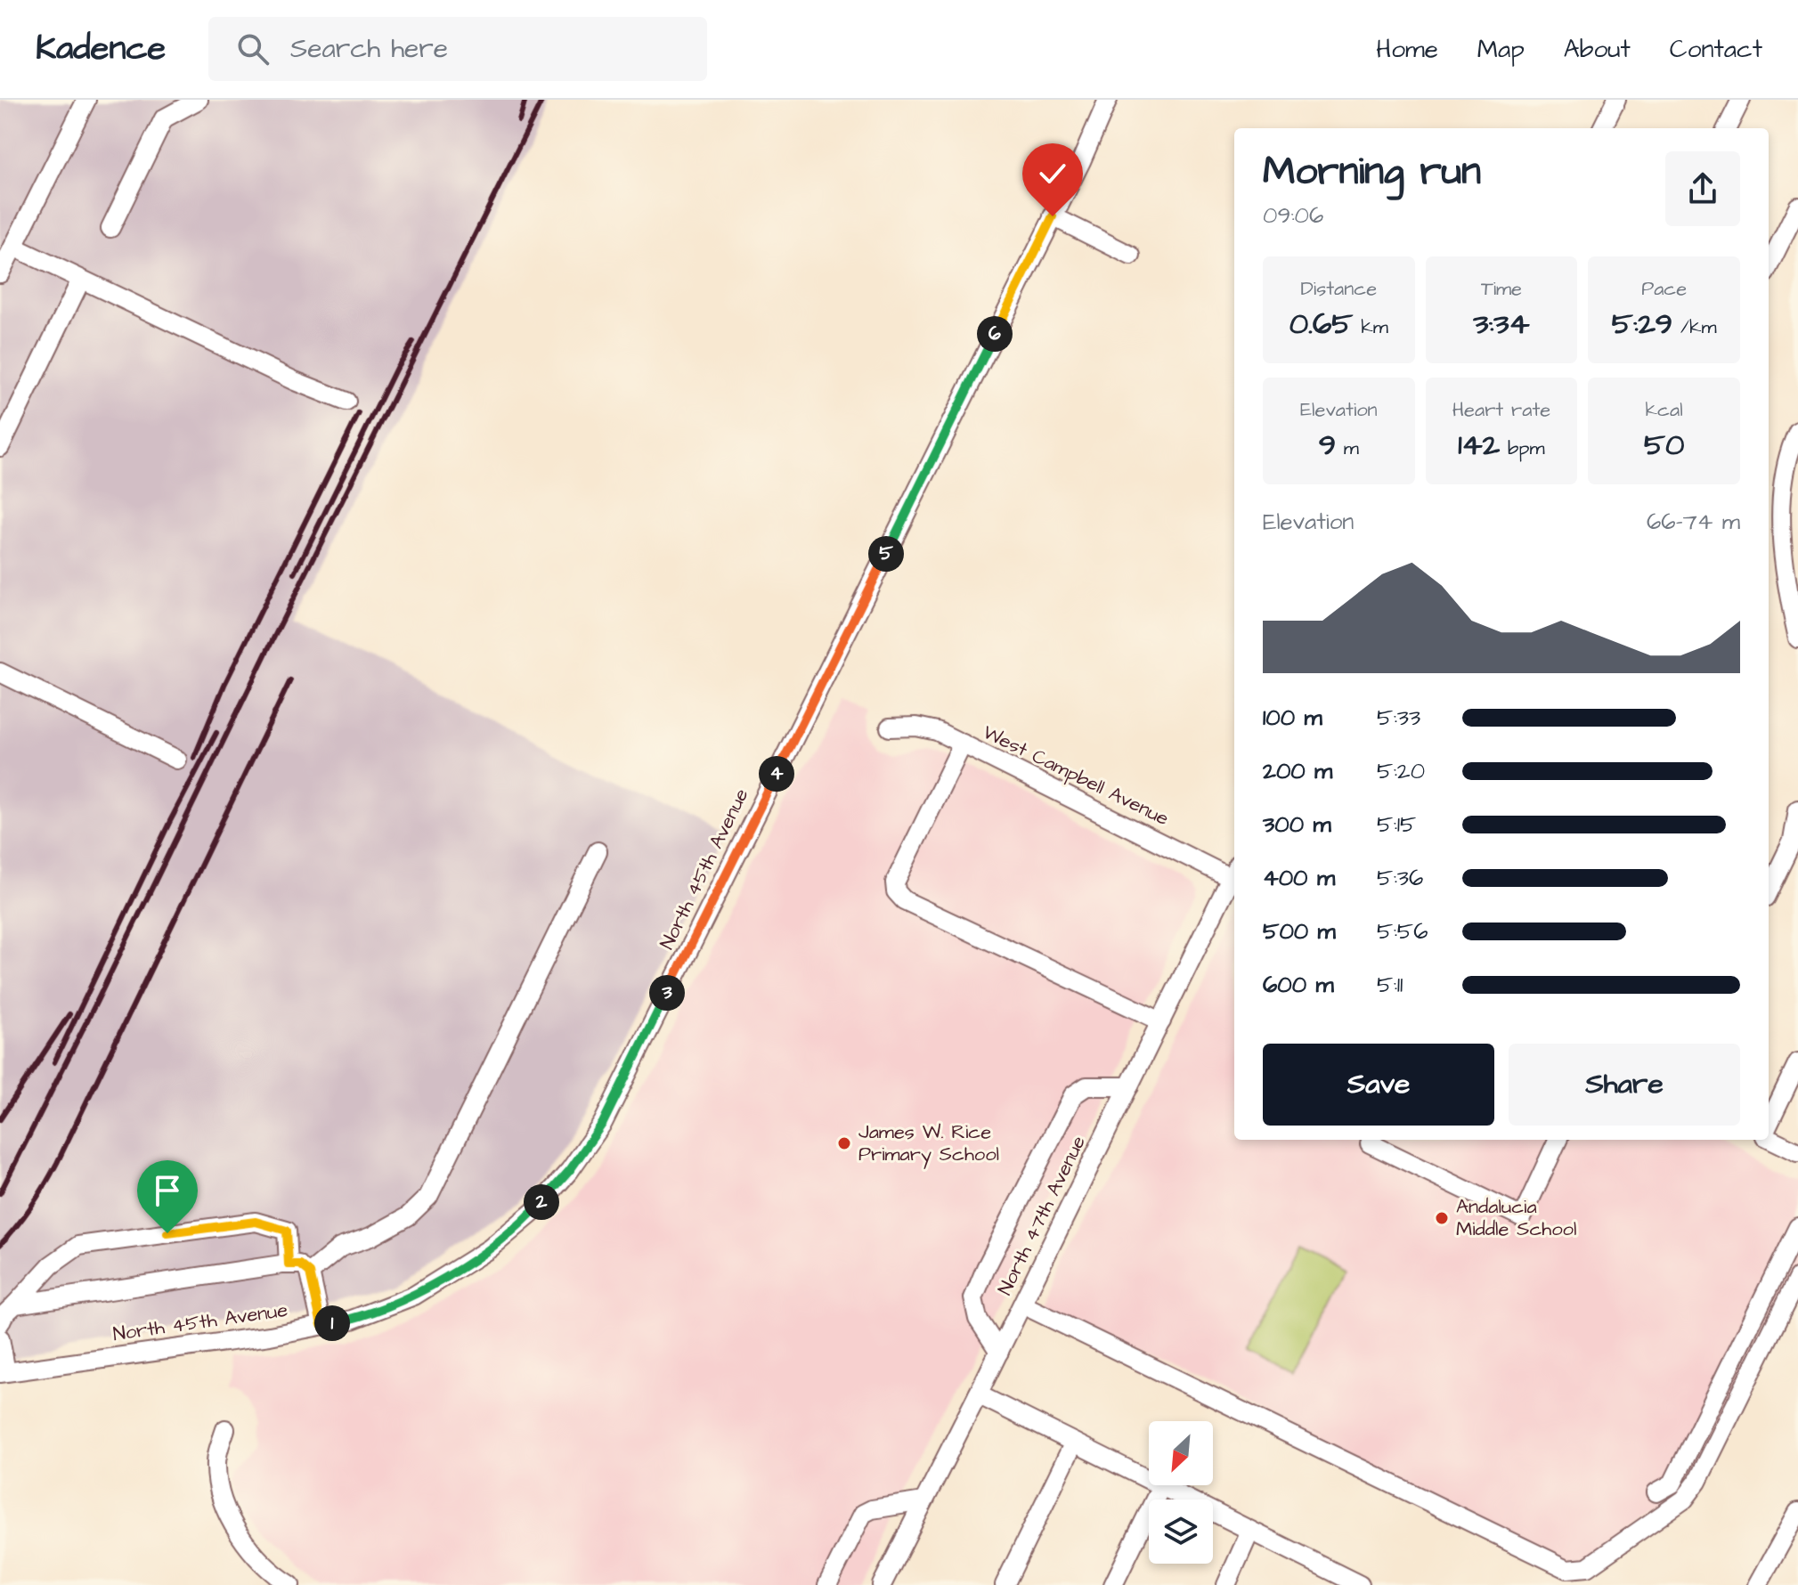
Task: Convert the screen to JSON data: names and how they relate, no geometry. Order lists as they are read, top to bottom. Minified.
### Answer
{"streets":{"street":["West Campbell Avenue","North 45th Avenue","North 47th Avenue"]},"places":["James W. Rice Primary School","Andalucia Middle School"],"north":"bottom left","page":{"header":"Kadence","search":"Search here","nav":["Home","Map","About","Contact"],"heading":["Morning run","09:06"],"stats":[["Distance","0.65 km"],["Time","3:34"],["Pace","5:29 /km"],["Elevation","9 m"],["Heart rate","142 bpm"],["kcal","50"]],"pins":["6","5","4","3","2","1"],"chart":["Elevation","66–74 m"],"list":[{"name":"100 m","note":"5:33"},{"name":"200 m","note":"5:20"},{"name":"300 m","note":"5:15"},{"name":"400 m","note":"5:36"},{"name":"500 m","note":"5:56"},{"name":"600 m","note":"5:11"}],"buttons":["Save","Share"]}}
